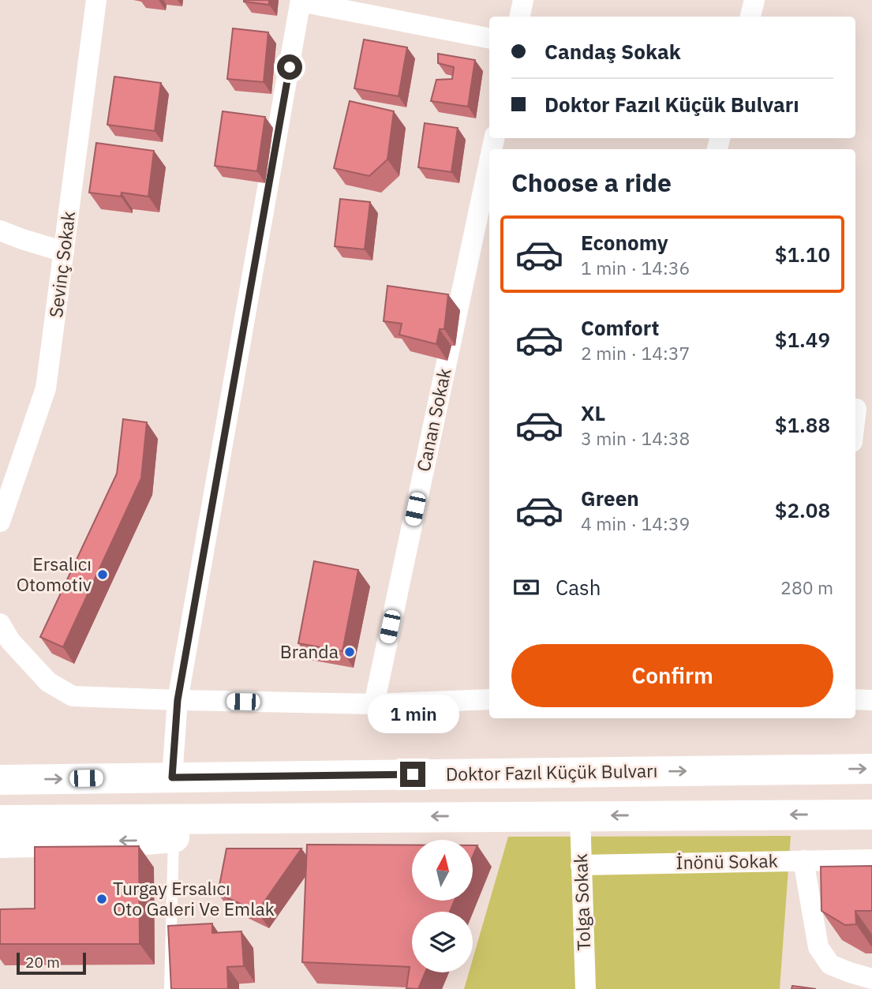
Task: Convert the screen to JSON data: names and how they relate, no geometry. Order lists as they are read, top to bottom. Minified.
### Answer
{"streets":{"highway":["Doktor Fazıl Küçük Bulvarı"],"street":["Sevinç Sokak","Canan Sokak","İnönü Sokak","Tolga Sokak"]},"crossings":[["İnönü Sokak","Tolga Sokak"]],"places":["Ersalıcı Otomotiv","Branda","Turgay Ersalıcı Oto Galeri Ve Emlak"],"scale_bar":"20 m","north":"top","page":{"banner":["Candaş Sokak","Doktor Fazıl Küçük Bulvarı"],"heading":"Choose a ride","list":[{"name":"Economy","note":"1 min · 14:36","value":"$1.10"},{"name":"Comfort","note":"2 min · 14:37","value":"$1.49"},{"name":"XL","note":"3 min · 14:38","value":"$1.88"},{"name":"Green","note":"4 min · 14:39","value":"$2.08"}],"pay":["Cash","280 m"],"buttons":"Confirm","bubble":"1 min","scale":"20 m"}}
